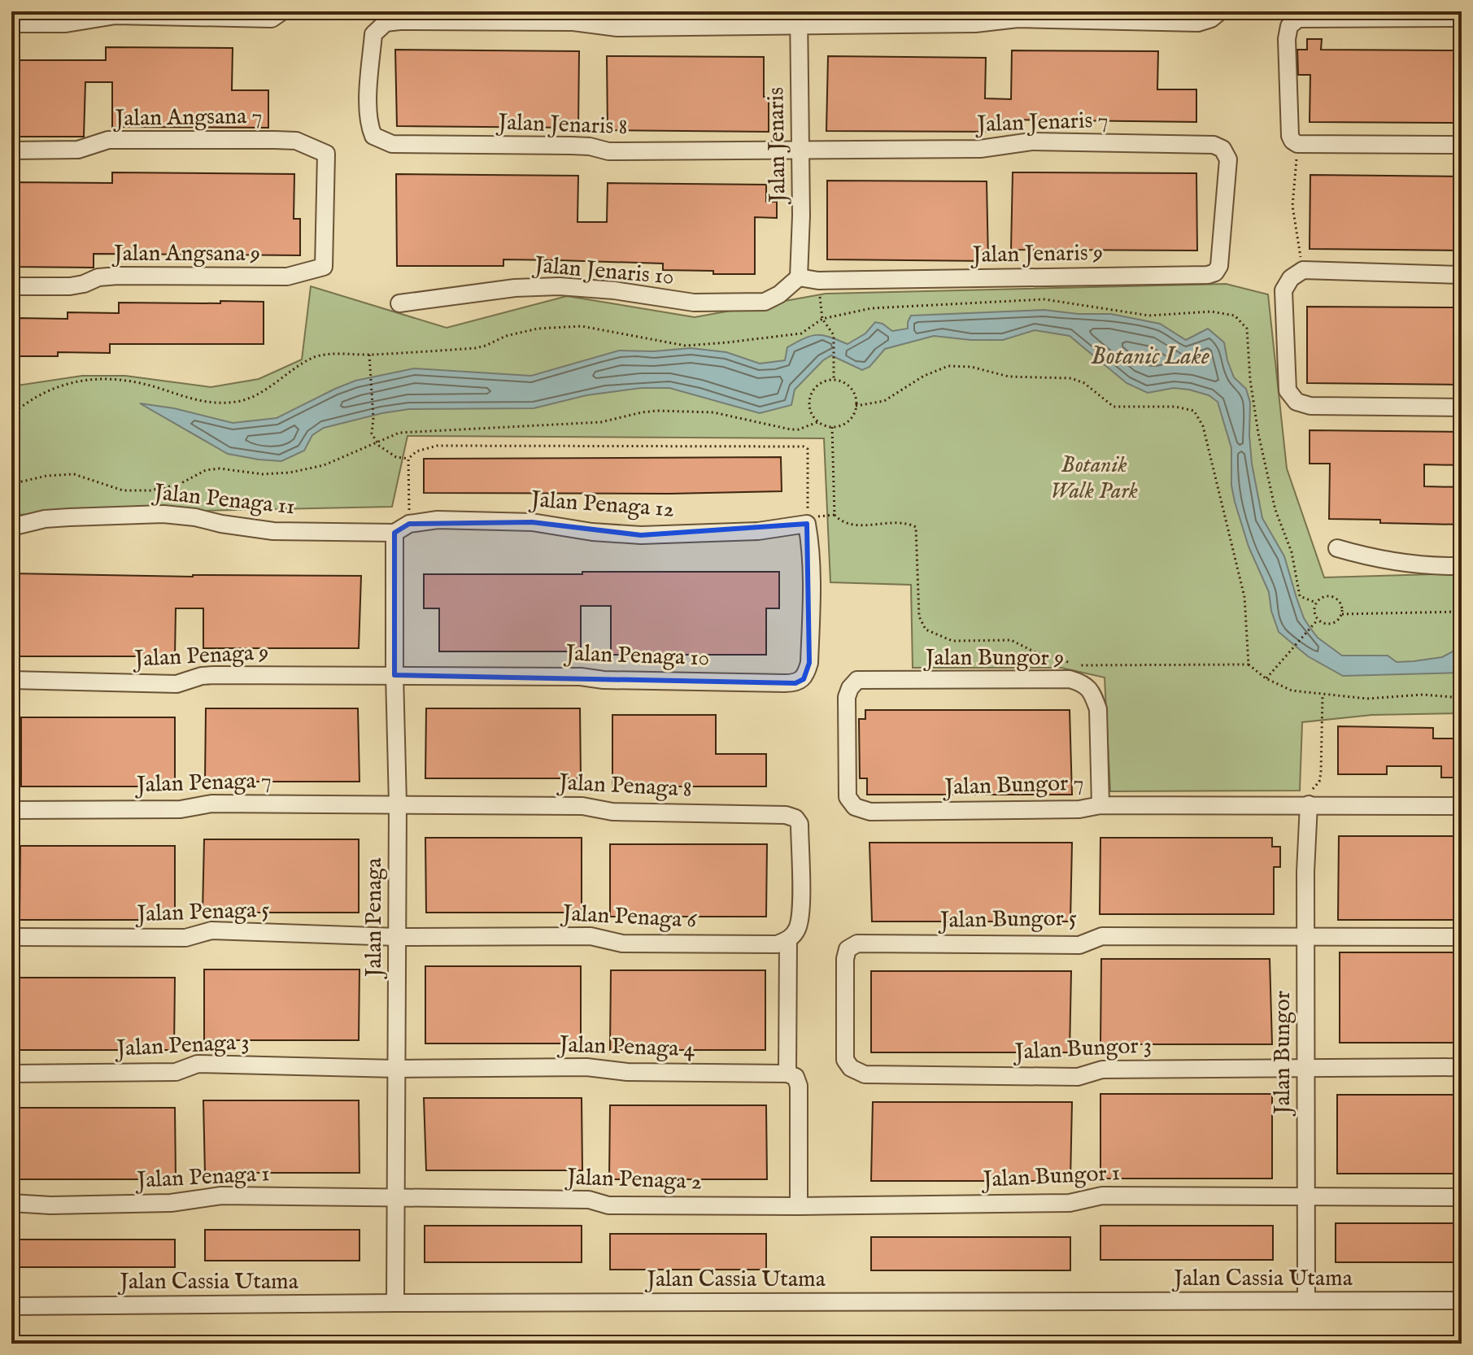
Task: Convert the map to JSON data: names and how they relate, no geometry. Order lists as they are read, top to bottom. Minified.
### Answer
{"streets":{"street":["Jalan Angsana 7","Jalan Jenaris 7","Jalan Jenaris 8","Jalan Jenaris","Jalan Angsana 9","Jalan Jenaris 9","Jalan Jenaris 10","Jalan Penaga 11","Jalan Penaga 12","Jalan Penaga 9","Jalan Penaga 10","Jalan Bungor 9","Jalan Penaga 7","Jalan Bungor 7","Jalan Penaga 8","Jalan Penaga 5","Jalan Penaga","Jalan Penaga 6","Jalan Bungor 5","Jalan Penaga 3","Jalan Penaga 4","Jalan Bungor 3","Jalan Bungor","Jalan Bungor 1","Jalan Penaga 1","Jalan Penaga 2","Jalan Cassia Utama"]},"crossings":[["Jalan Angsana 7","Jalan Angsana 9"],["Jalan Jenaris 7","Jalan Jenaris 8"],["Jalan Jenaris 7","Jalan Jenaris"],["Jalan Jenaris 7","Jalan Jenaris 9"],["Jalan Jenaris 8","Jalan Jenaris"],["Jalan Jenaris","Jalan Jenaris 9"],["Jalan Jenaris","Jalan Jenaris 10"],["Jalan Jenaris 9","Jalan Jenaris 10"],["Jalan Penaga 11","Jalan Penaga 12"],["Jalan Penaga 11","Jalan Penaga"],["Jalan Penaga 12","Jalan Penaga 10"],["Jalan Penaga 12","Jalan Penaga"],["Jalan Penaga 9","Jalan Penaga 10"],["Jalan Penaga 9","Jalan Penaga"],["Jalan Penaga 10","Jalan Penaga"],["Jalan Bungor 9","Jalan Bungor 7"],["Jalan Penaga 7","Jalan Penaga 8"],["Jalan Penaga 7","Jalan Penaga"],["Jalan Bungor 7","Jalan Bungor"],["Jalan Penaga 8","Jalan Penaga"],["Jalan Penaga 8","Jalan Penaga 6"],["Jalan Penaga 5","Jalan Penaga"],["Jalan Penaga 5","Jalan Penaga 6"],["Jalan Penaga","Jalan Penaga 6"],["Jalan Penaga","Jalan Penaga 3"],["Jalan Penaga","Jalan Penaga 4"],["Jalan Penaga","Jalan Penaga 1"],["Jalan Penaga","Jalan Penaga 2"],["Jalan Penaga","Jalan Cassia Utama"],["Jalan Bungor 5","Jalan Bungor 3"],["Jalan Bungor 5","Jalan Bungor"],["Jalan Penaga 3","Jalan Penaga 4"],["Jalan Bungor 3","Jalan Bungor"],["Jalan Bungor","Jalan Bungor 1"],["Jalan Bungor","Jalan Cassia Utama"],["Jalan Bungor 1","Jalan Penaga 2"],["Jalan Penaga 1","Jalan Penaga 2"]],"water":["Botanic Lake"],"parks":["Botanik Walk Park"]}
